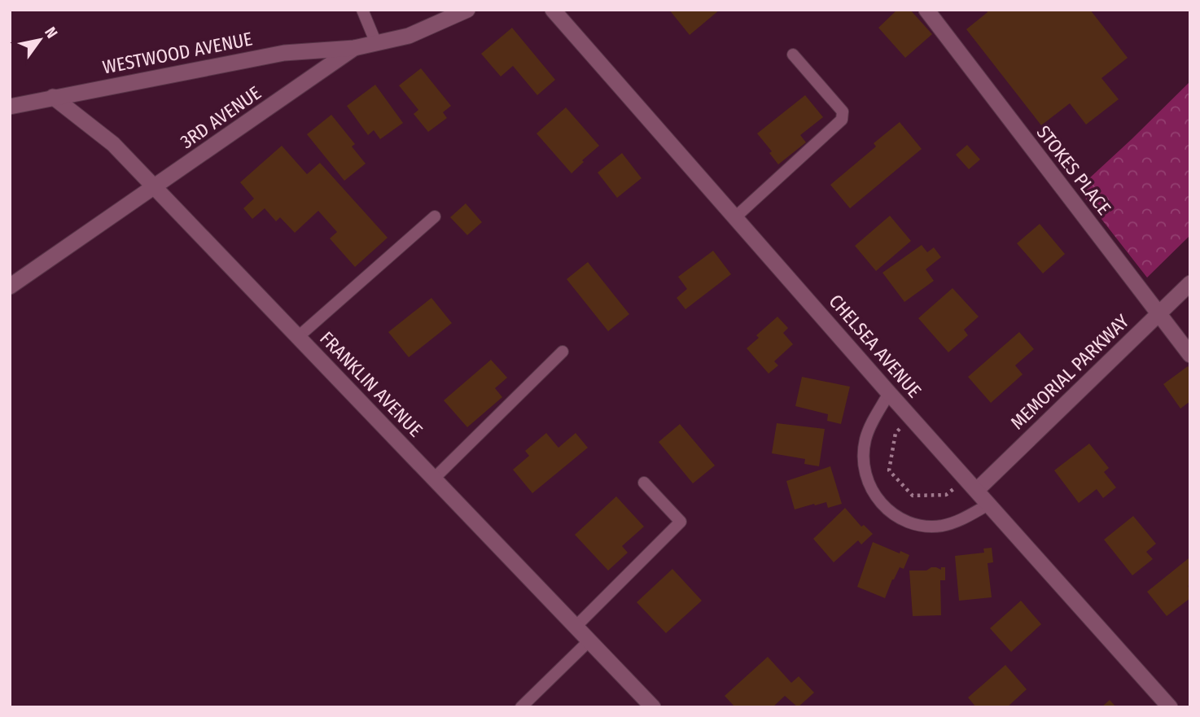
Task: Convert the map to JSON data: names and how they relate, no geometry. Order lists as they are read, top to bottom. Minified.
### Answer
{"streets":{"street":["WESTWOOD AVENUE","3RD AVENUE","STOKES PLACE","CHELSEA AVENUE","MEMORIAL PARKWAY","FRANKLIN AVENUE"]},"crossings":[["WESTWOOD AVENUE","3RD AVENUE"],["WESTWOOD AVENUE","FRANKLIN AVENUE"],["3RD AVENUE","FRANKLIN AVENUE"],["STOKES PLACE","MEMORIAL PARKWAY"],["CHELSEA AVENUE","MEMORIAL PARKWAY"]],"north":"top right"}
